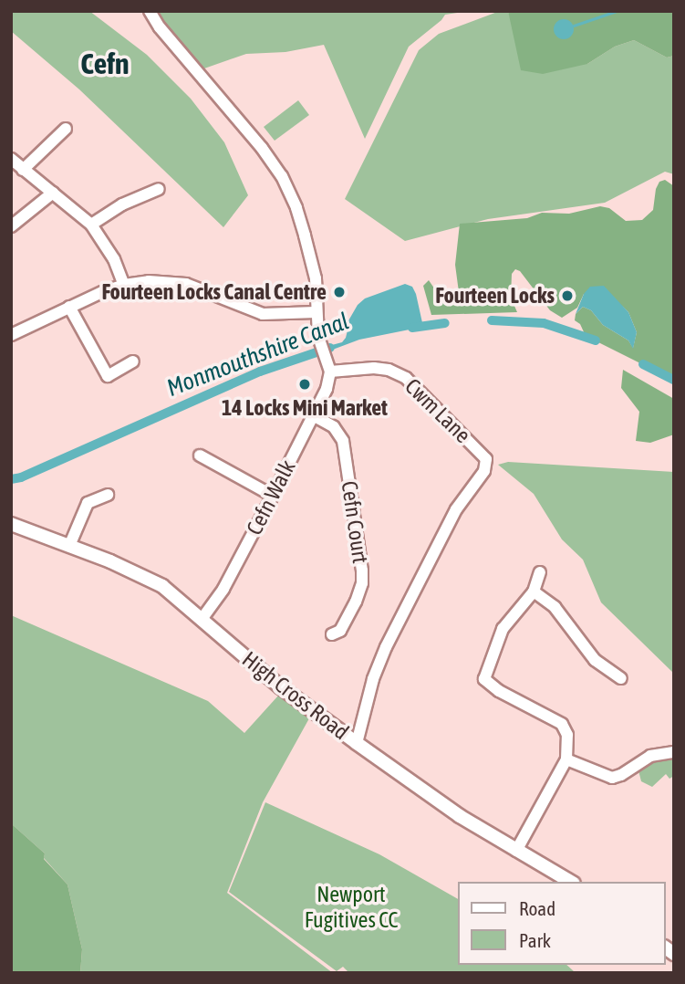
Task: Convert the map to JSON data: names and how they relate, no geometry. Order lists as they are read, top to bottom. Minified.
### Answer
{"streets":{"main road":["High Cross Road"],"street":["Cwm Lane","Cefn Walk","Cefn Court"]},"crossings":[["Cwm Lane","Cefn Walk"],["Cwm Lane","High Cross Road"],["Cefn Walk","Cefn Court"],["Cefn Walk","High Cross Road"]],"districts":["Cefn"],"water":["Monmouthshire Canal"],"parks":["Newport Fugitives CC"],"places":["Fourteen Locks Canal Centre","Fourteen Locks","14 Locks Mini Market"],"legend":["Road","Park"]}
